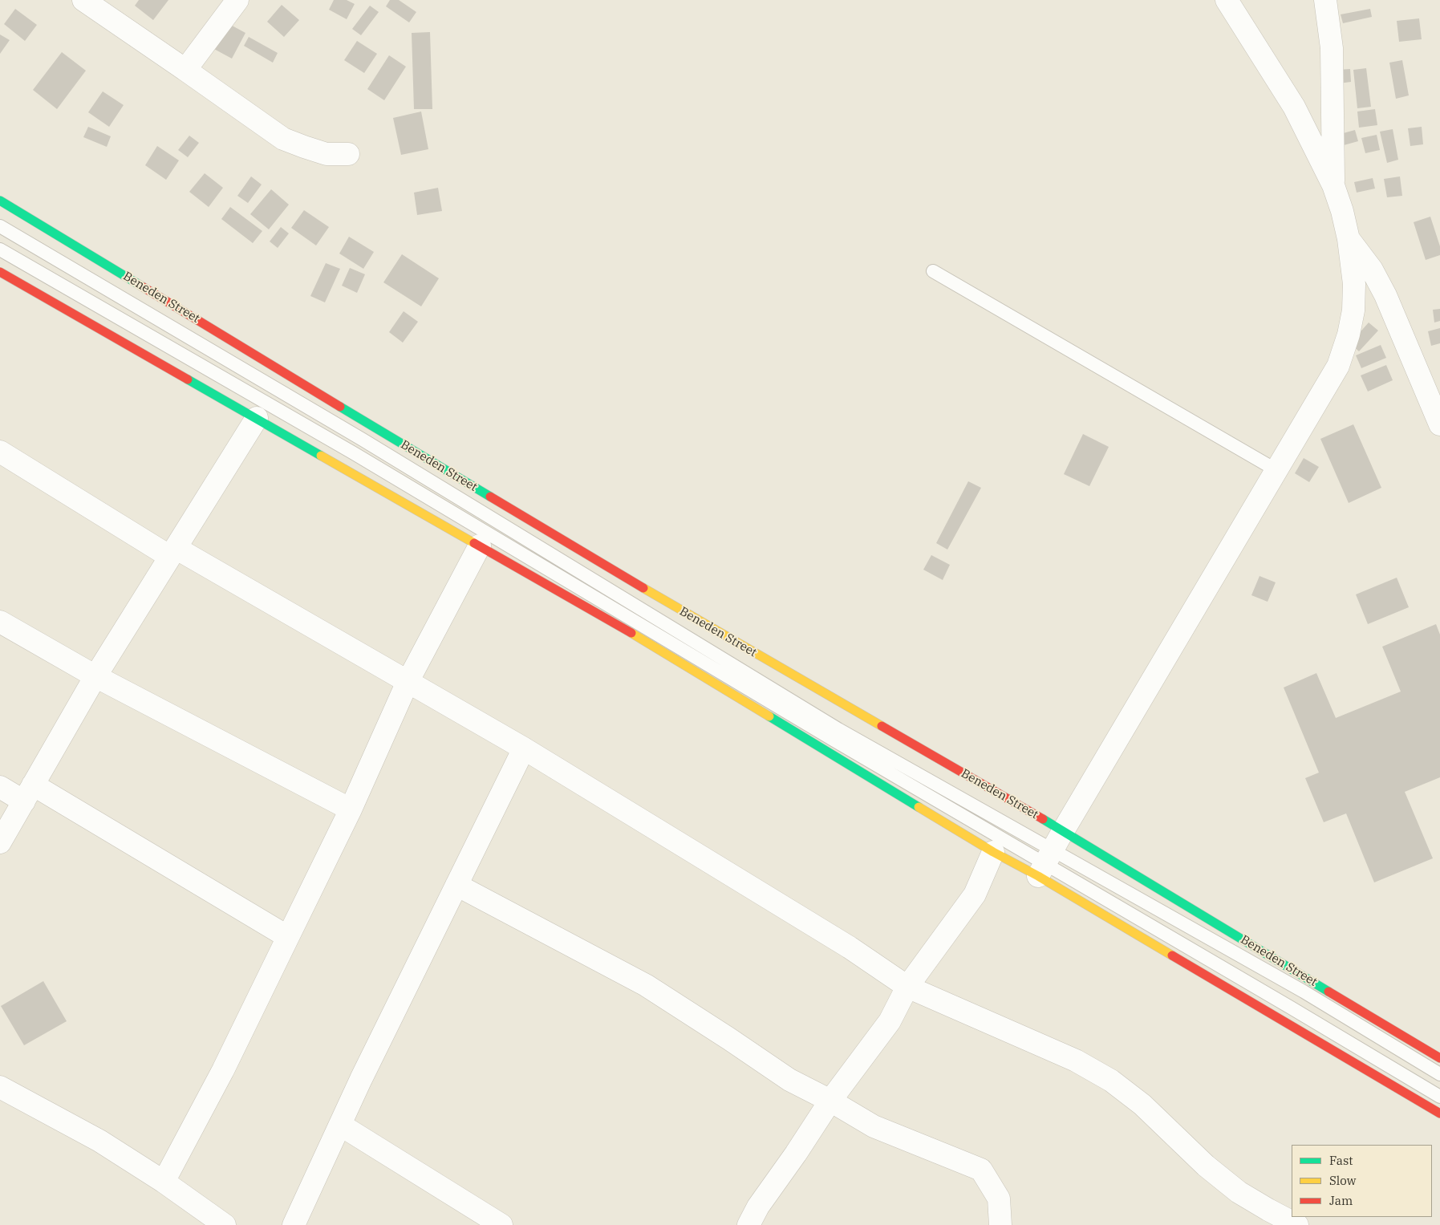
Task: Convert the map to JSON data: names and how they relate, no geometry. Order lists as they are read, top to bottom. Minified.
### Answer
{"streets":{"main road":["Beneden Street"]},"legend":["Fast","Slow","Jam"]}
